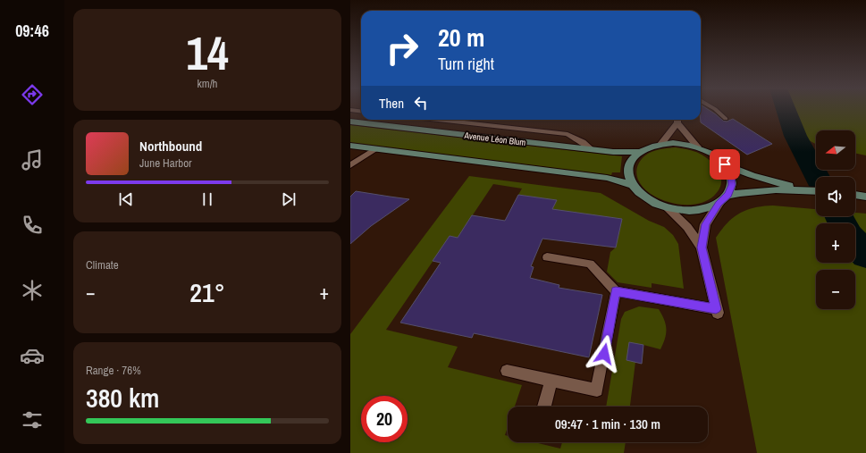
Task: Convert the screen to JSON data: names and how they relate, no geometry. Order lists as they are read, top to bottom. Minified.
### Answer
{"streets":{"street":["Avenue Léon Blum"]},"north":"left","page":{"tabs":"09:46","tile":[["14","km/h"],"Climate",["Range · 76%","380 km"]],"turn":["20 m","Turn right"],"then":"Then","map_buttons":["+","−"],"song":["Northbound","June Harbor"],"heat":["−","21°","+"],"limit":"20","trip":"09:47 · 1 min · 130 m"}}
